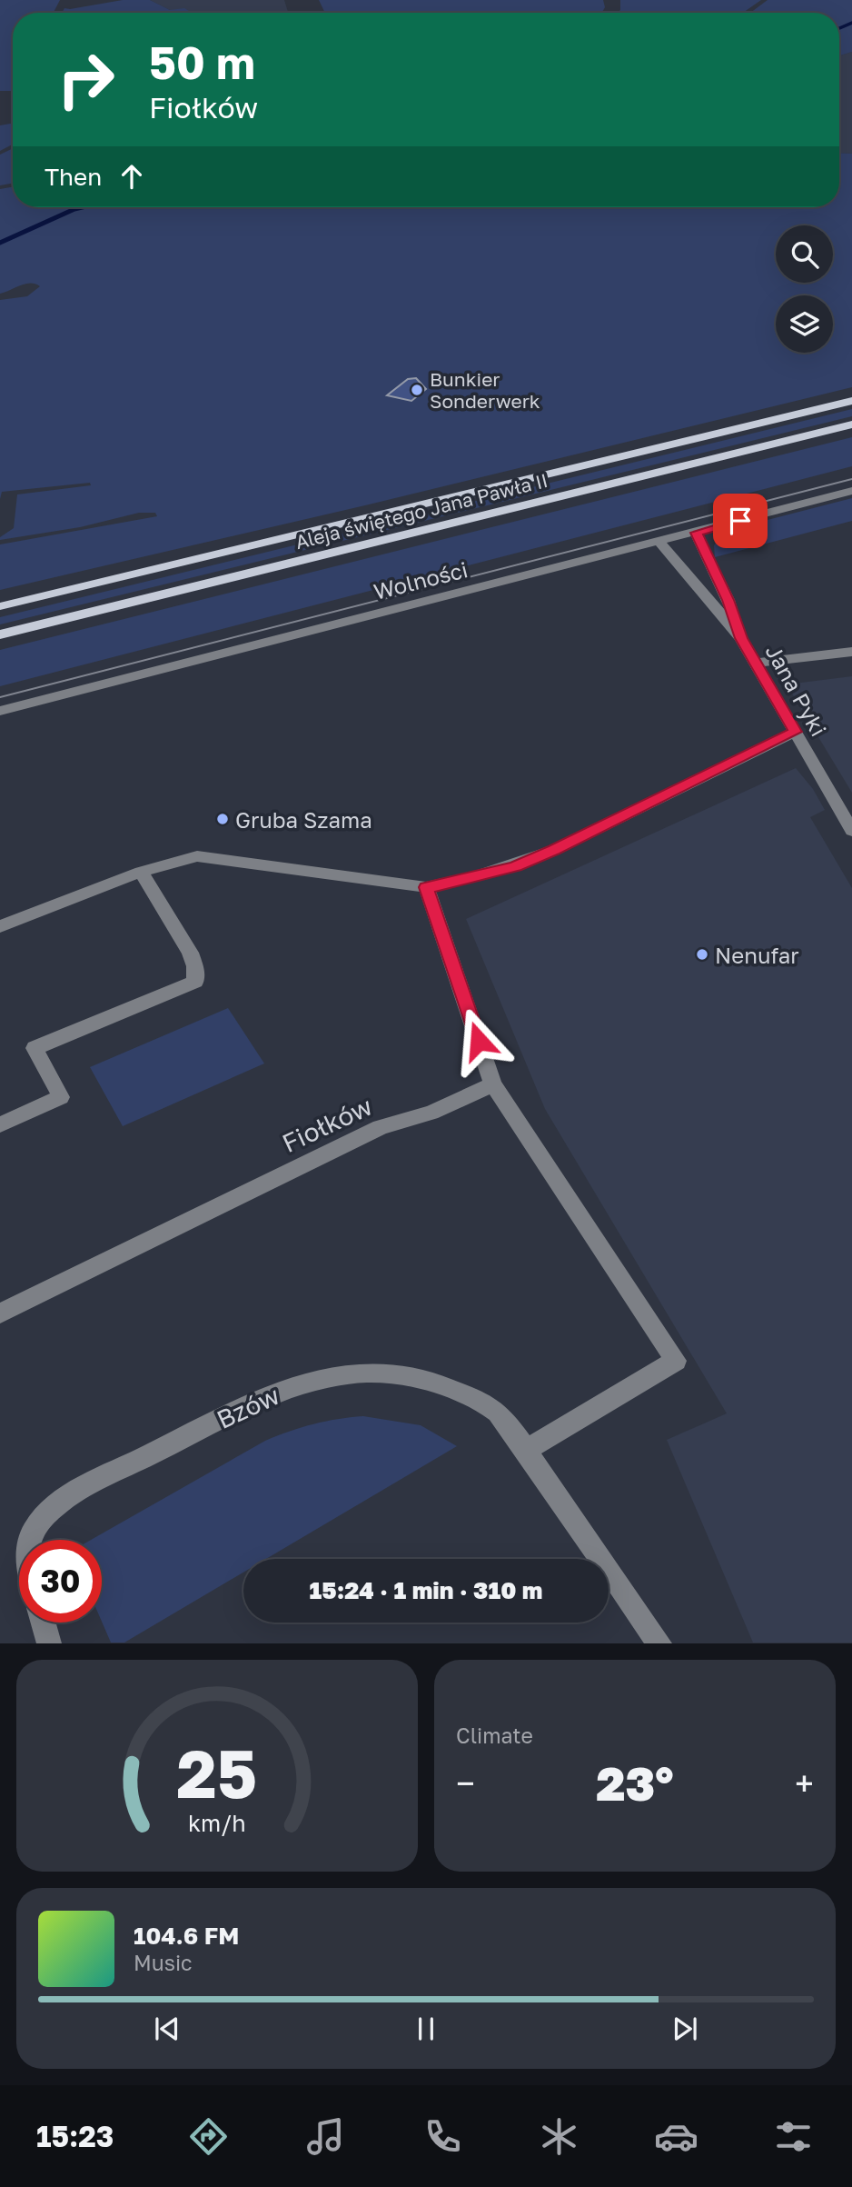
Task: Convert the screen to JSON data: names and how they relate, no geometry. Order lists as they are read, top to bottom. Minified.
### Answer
{"streets":{"main road":["Aleja świętego Jana Pawła II"],"street":["Wolności","Jana Pyki","Fiołków","Bzów"]},"crossings":[["Wolności","Jana Pyki"]],"places":["Bunkier Sonderwerk","Gruba Szama","Nenufar"],"page":{"turn":["50 m","Fiołków"],"then":"Then","limit":"30","trip":"15:24 · 1 min · 310 m","tile":"Climate","heat":["−","23°","+"],"song":["104.6 FM","Music"],"tabs":"15:23","gauge":["25","km/h"]}}
